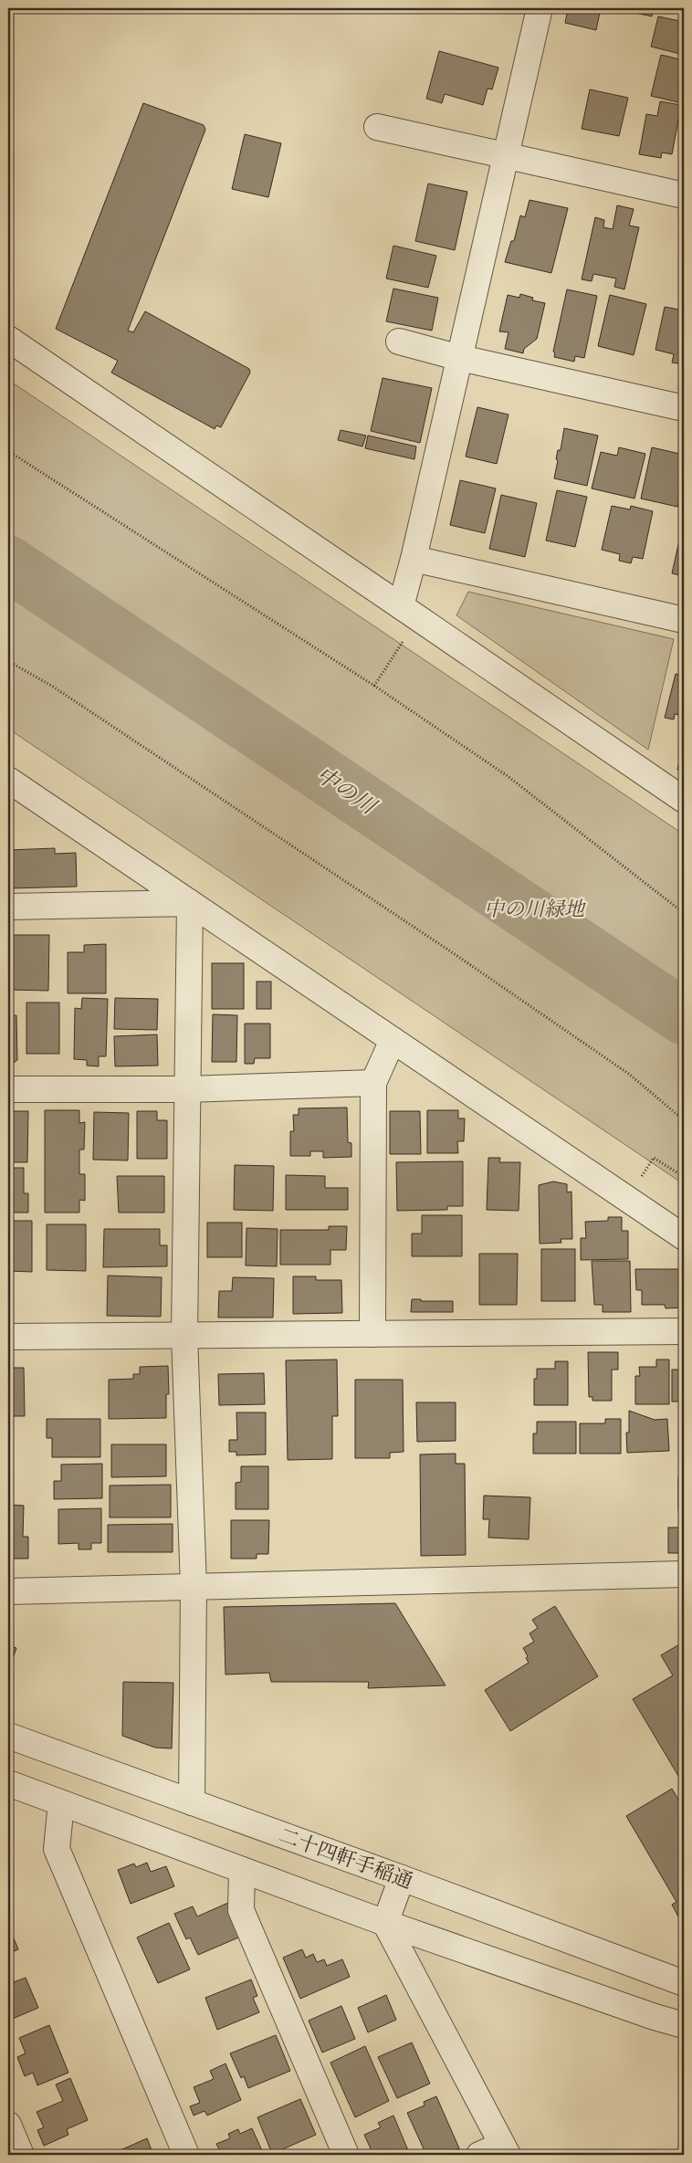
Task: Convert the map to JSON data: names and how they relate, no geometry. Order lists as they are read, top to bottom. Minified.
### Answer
{"streets":{"street":["二十四軒手稲通"]},"water":["中の川"],"parks":["中の川緑地"]}
